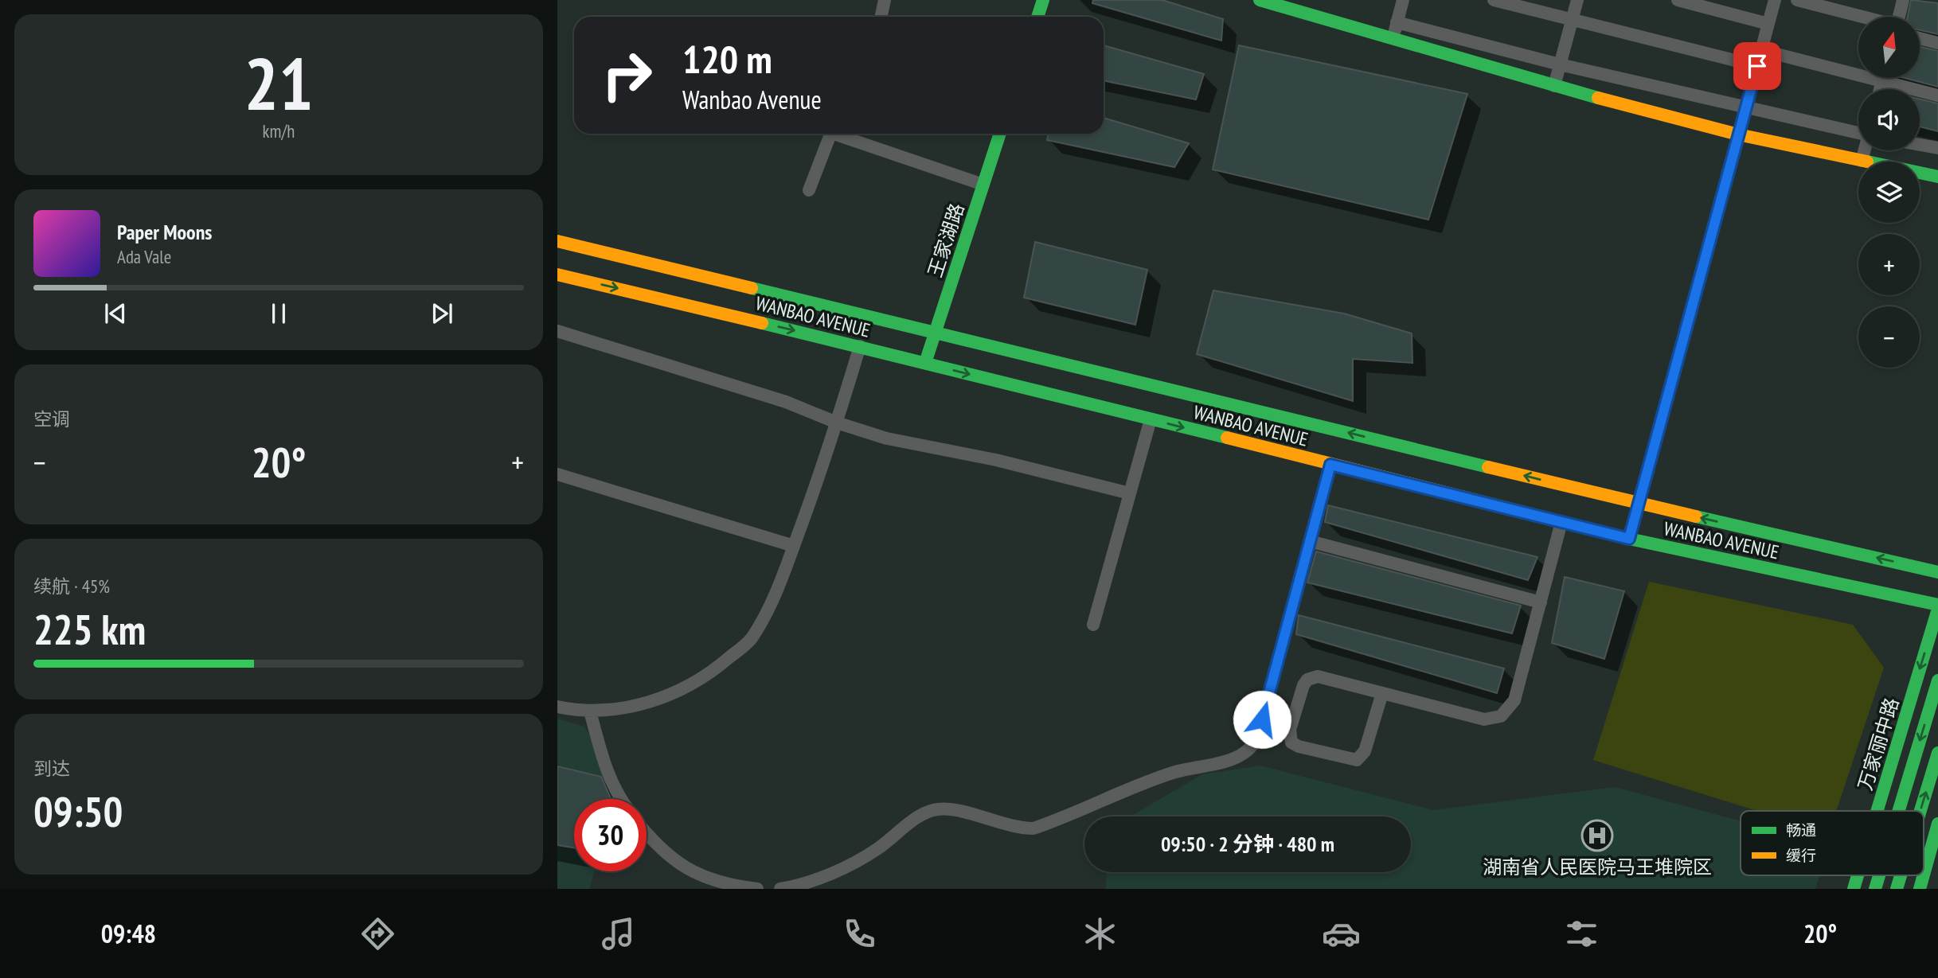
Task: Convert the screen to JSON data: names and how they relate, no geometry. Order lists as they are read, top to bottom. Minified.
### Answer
{"streets":{"main road":["王家湖路","WANBAO AVENUE","万家丽中路"]},"crossings":[["王家湖路","WANBAO AVENUE"],["WANBAO AVENUE","万家丽中路"]],"places":{"hospital":["湖南省人民医院马王堆院区"]},"legend":["畅通","缓行"],"north":"top","page":{"tile":[["21","km/h"],"空调",["续航 · 45%","225 km"],["到达","09:50"]],"map_buttons":["+","−"],"turn":["120 m","Wanbao Avenue"],"song":["Paper Moons","Ada Vale"],"heat":["−","20°","+"],"limit":"30","trip":"09:50 · 2 分钟 · 480 m","tabs":["09:48","20°"]}}
